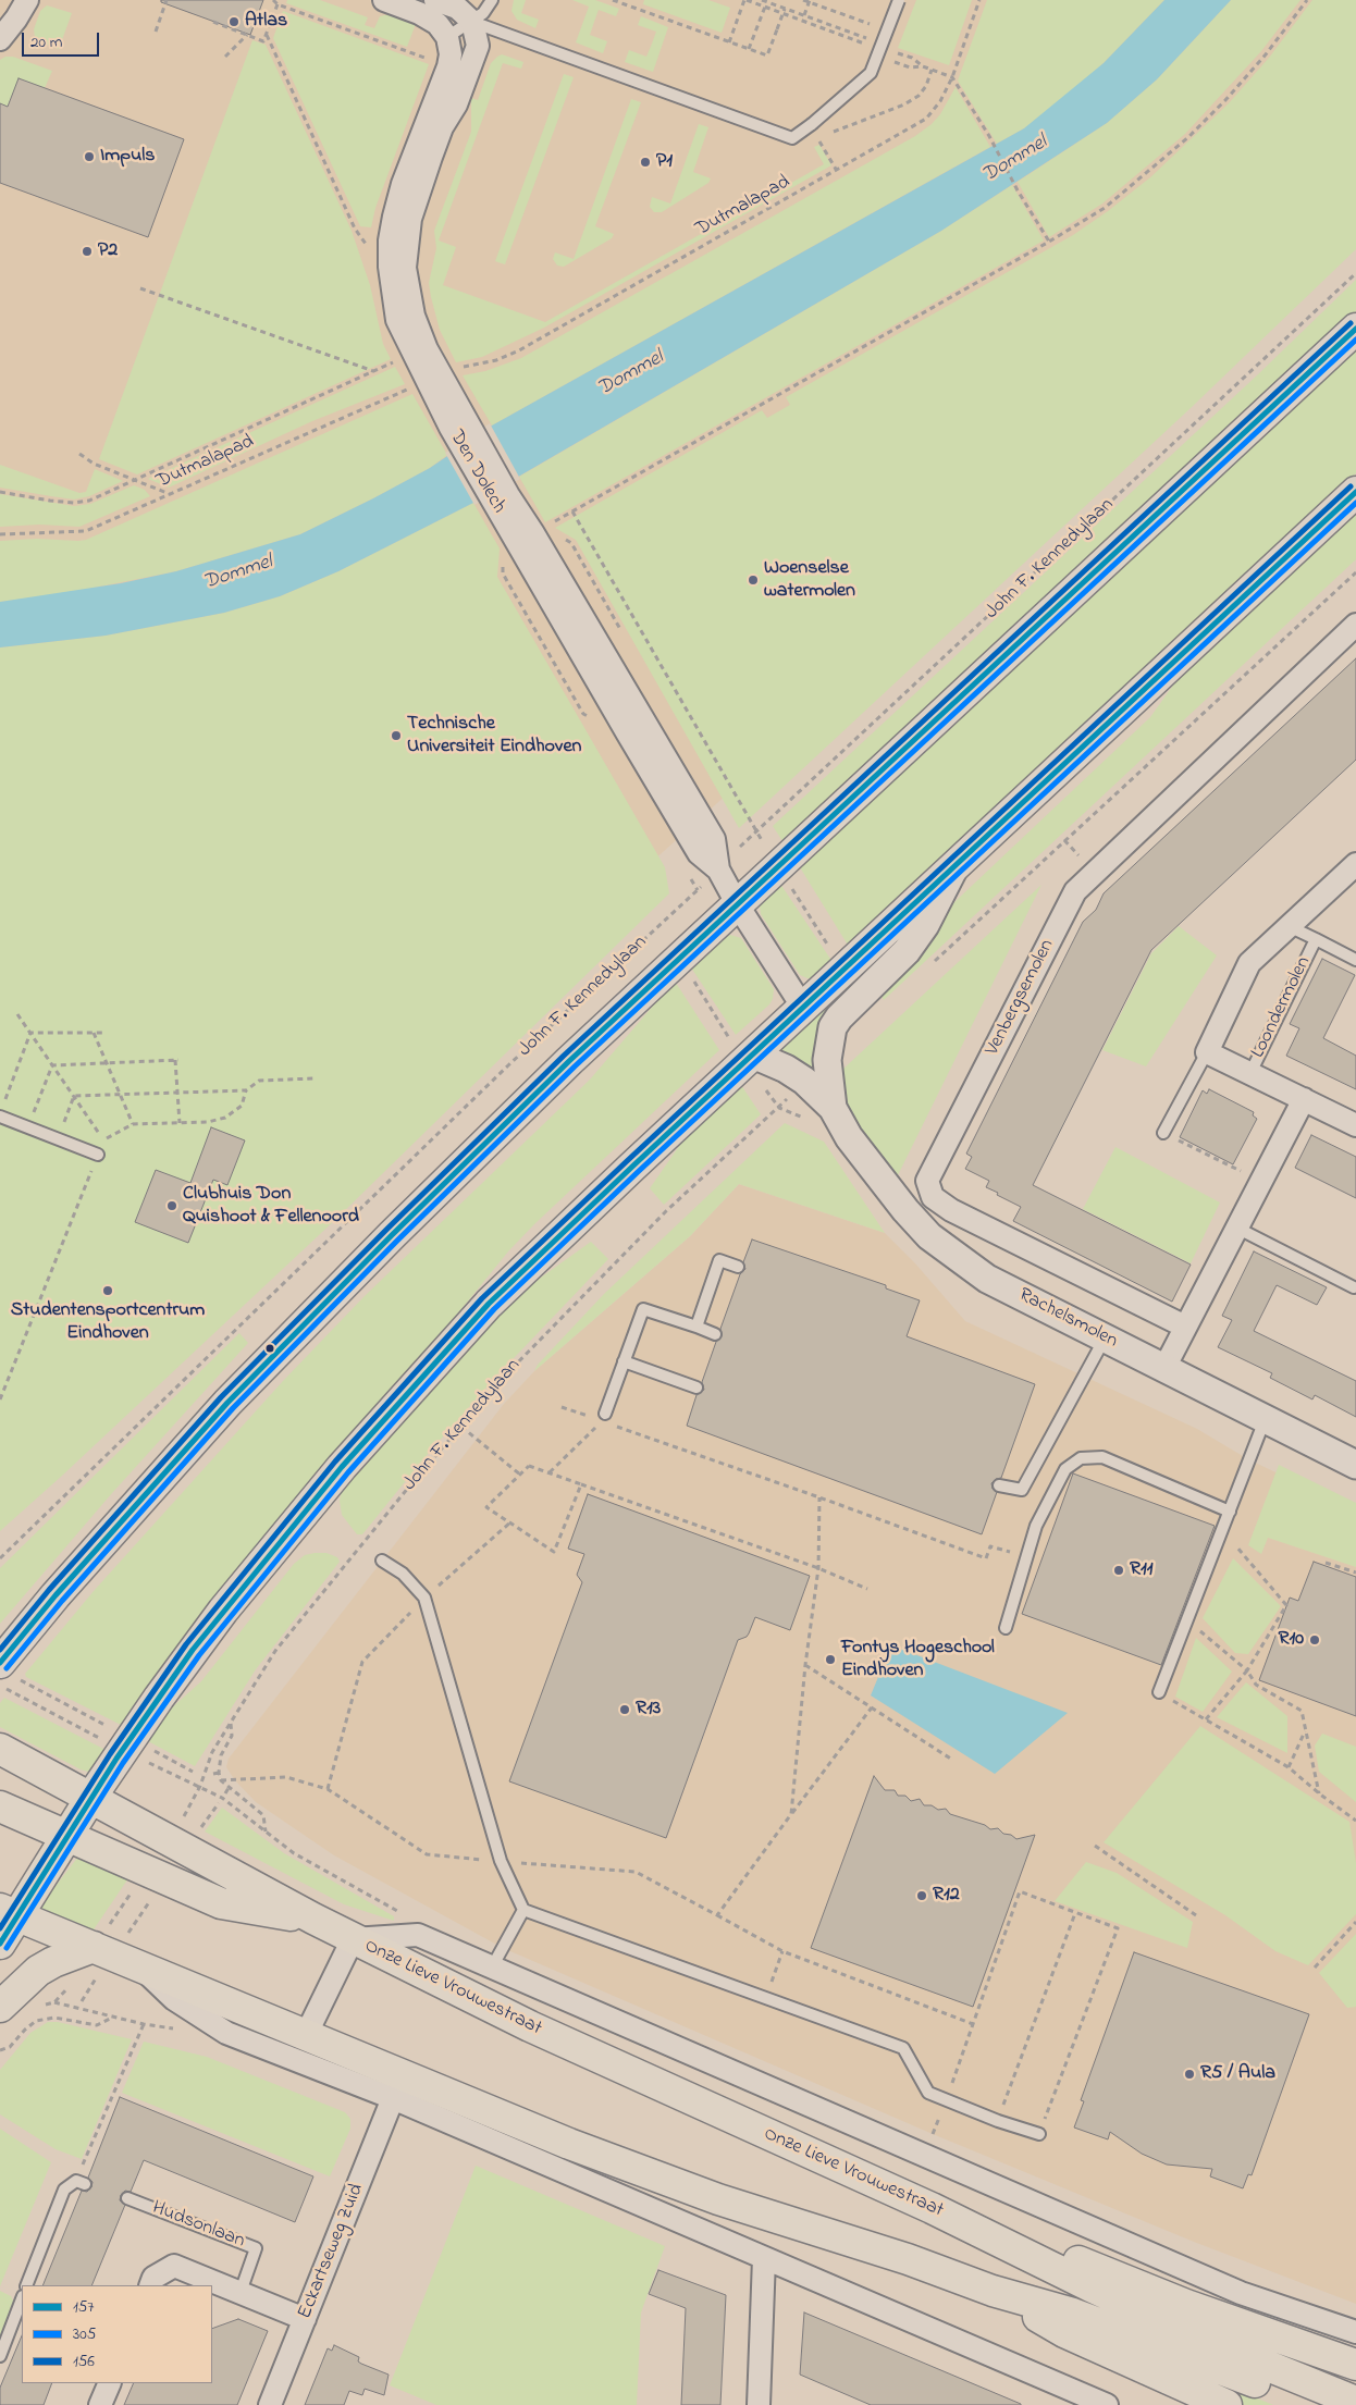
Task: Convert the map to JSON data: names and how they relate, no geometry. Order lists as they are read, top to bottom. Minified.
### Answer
{"streets":{"main road":["John F. Kennedylaan","Onze Lieve Vrouwestraat"],"street":["Den Dolech","Venbergsemolen","Loondermolen","Rachelsmolen","Eckartseweg Zuid"],"lane":["Hudsonlaan"],"path":["Dutmalapad"]},"crossings":[["Den Dolech","John F. Kennedylaan"],["John F. Kennedylaan","Rachelsmolen"],["John F. Kennedylaan","Onze Lieve Vrouwestraat"]],"water":["Dommel"],"places":["Atlas","Impuls","P1","P2","Woenselse watermolen","Technische Universiteit Eindhoven","Clubhuis Don Quishoot & Fellenoord","Studentensportcentrum Eindhoven","R11","R10","Fontys Hogeschool Eindhoven","R13","R12","R5 / Aula"],"lines":["transit line 156","transit line 157","transit line 305"],"legend":["157","305","156"],"scale_bar":"20 m"}
